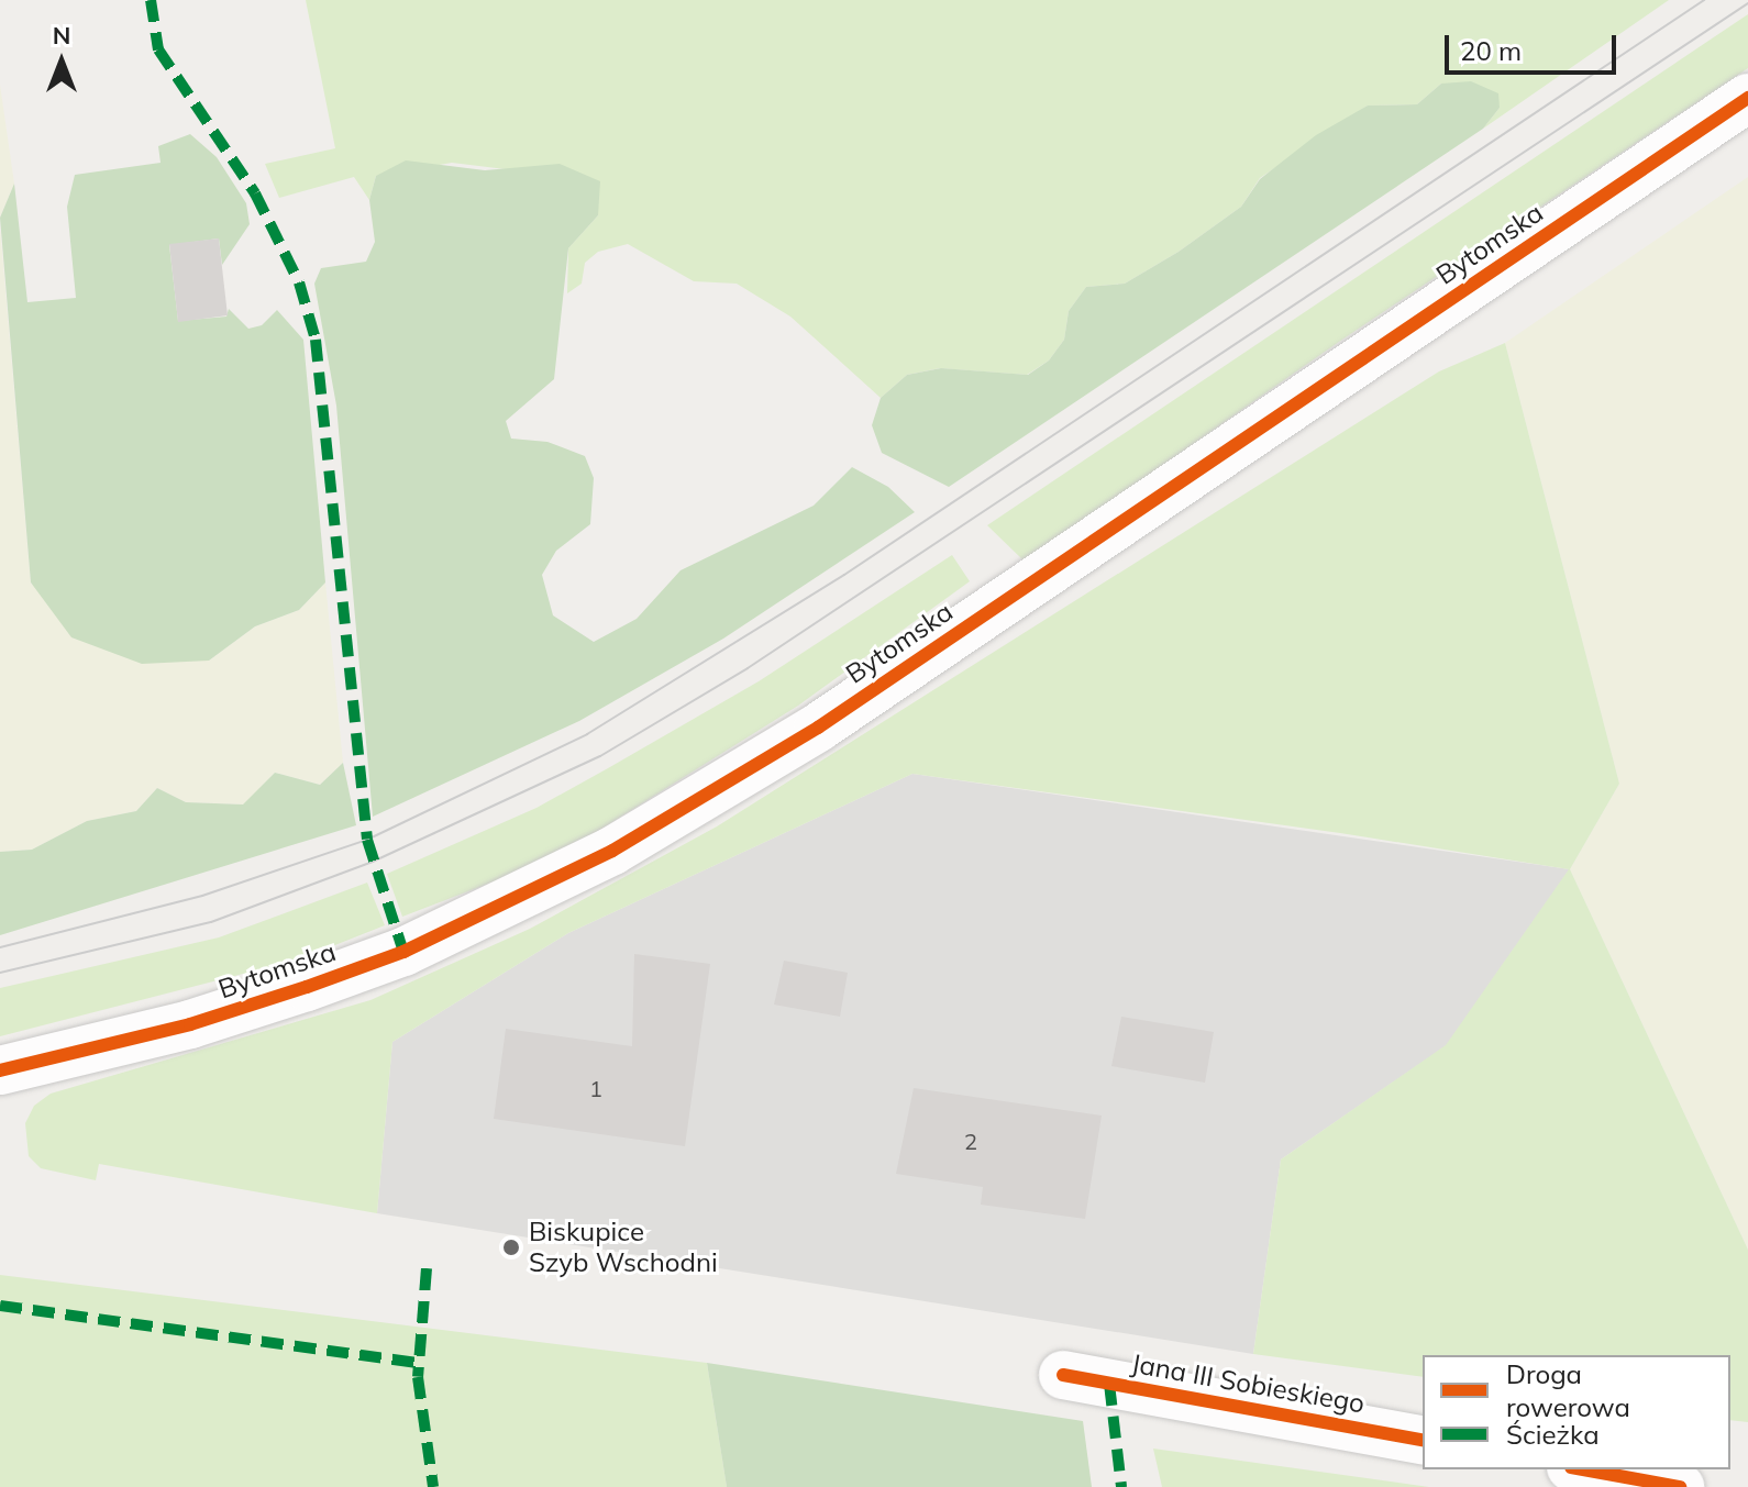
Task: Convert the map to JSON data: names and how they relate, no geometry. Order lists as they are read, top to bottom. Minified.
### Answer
{"streets":{"street":["Bytomska","Jana III Sobieskiego"]},"places":["Biskupice Szyb Wschodni"],"house_numbers":["1","2"],"legend":["Droga rowerowa","Ścieżka"],"scale_bar":"20 m","north":"top"}
